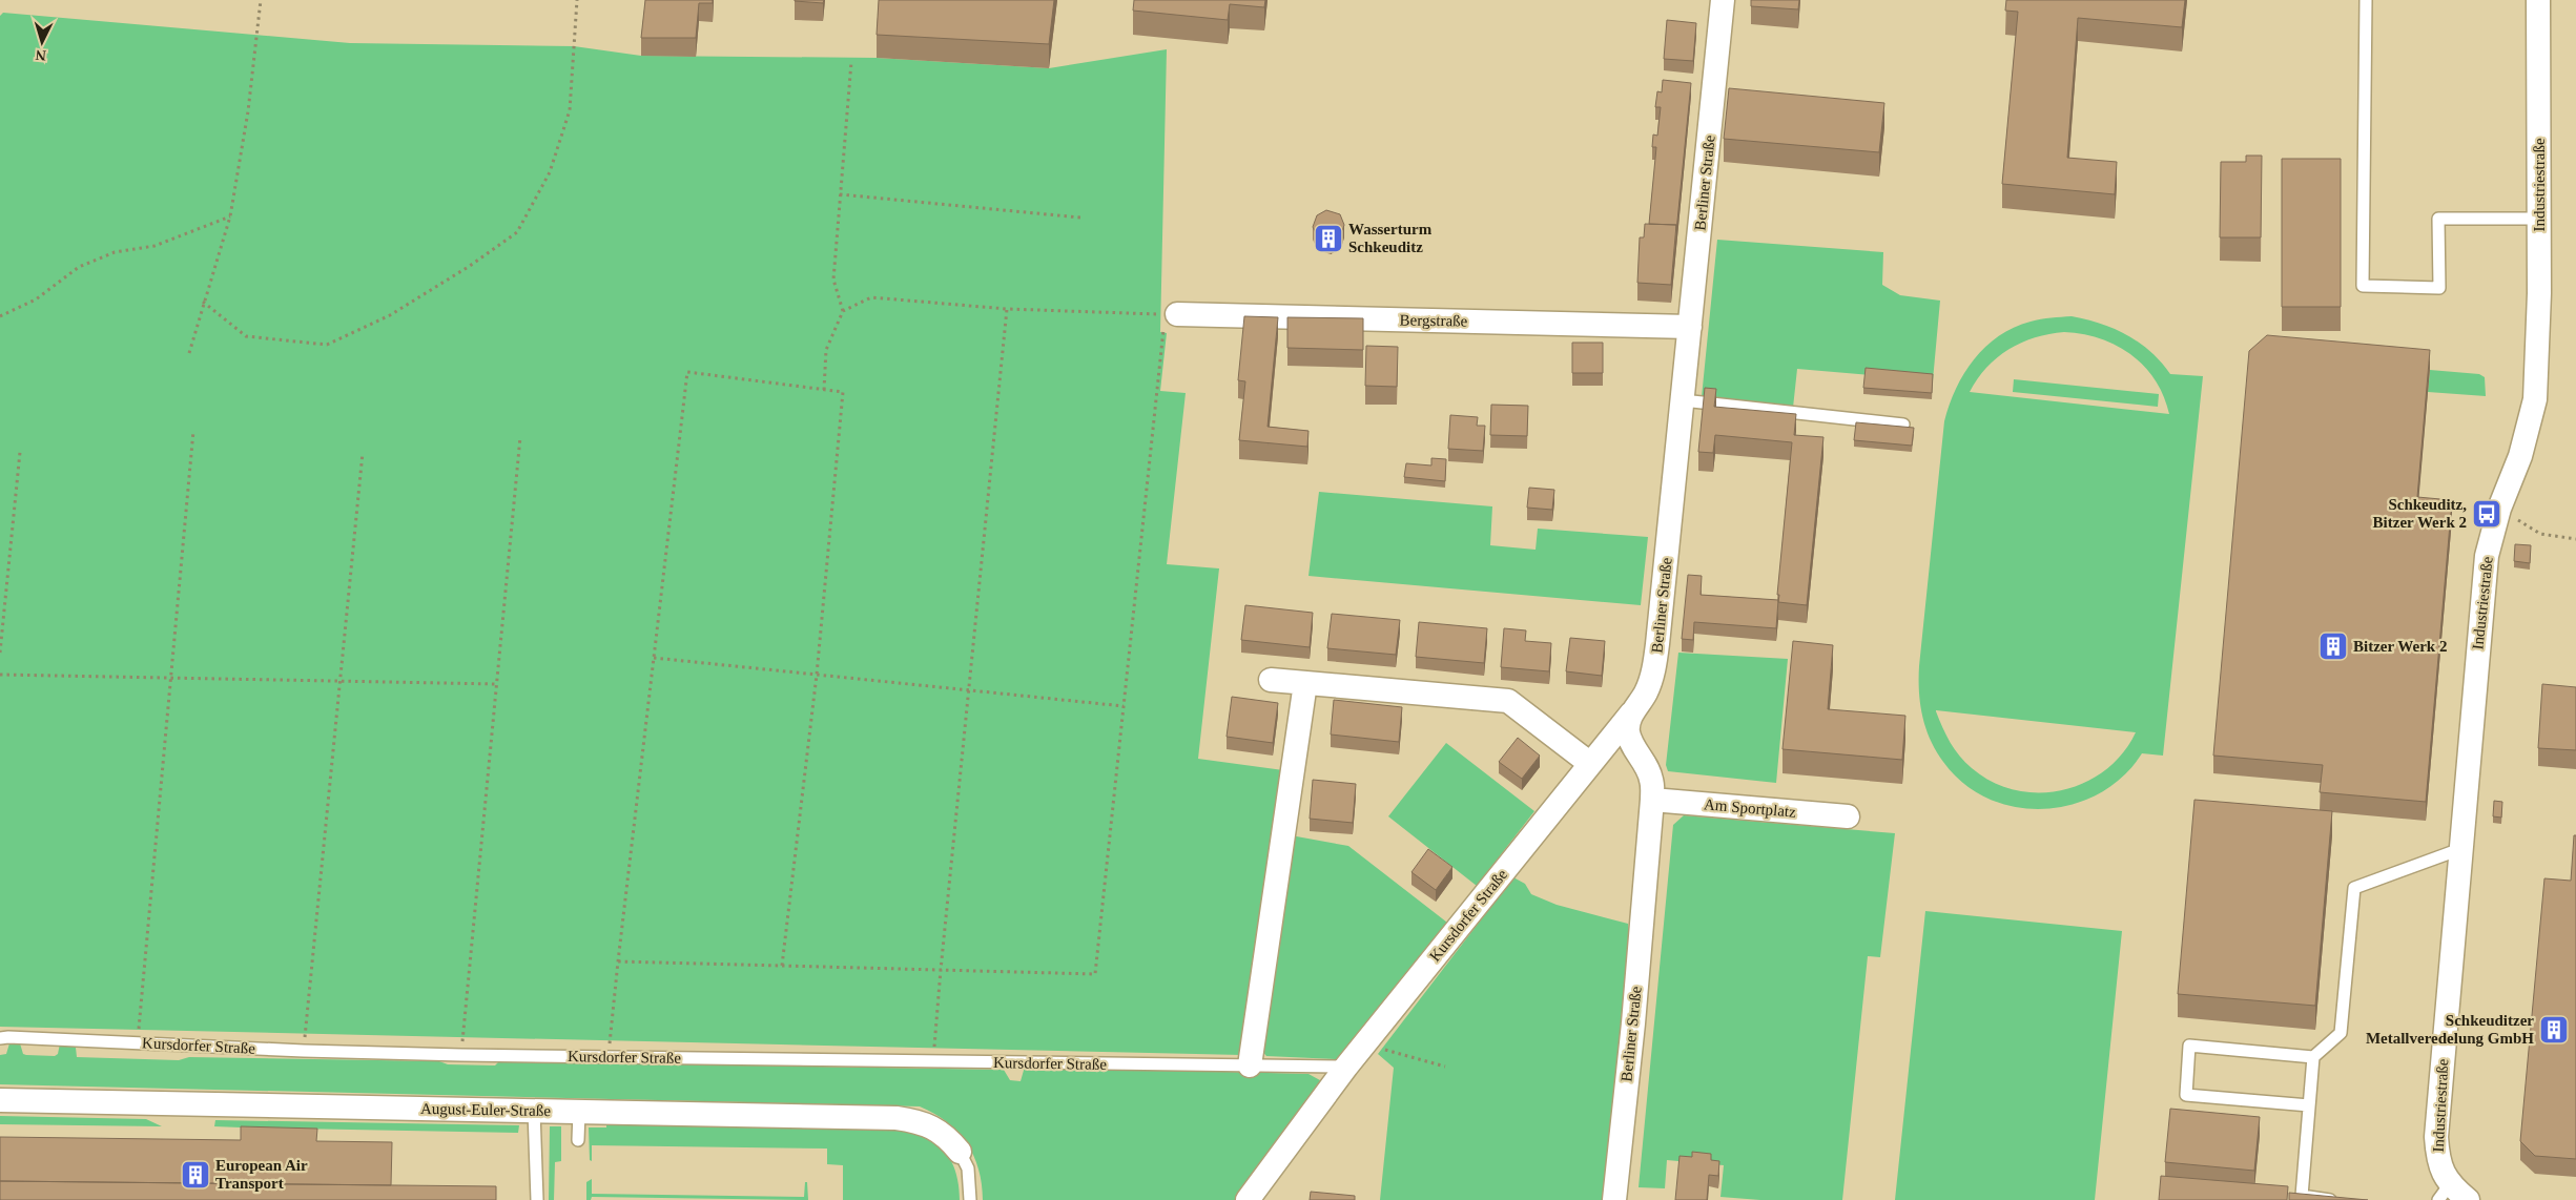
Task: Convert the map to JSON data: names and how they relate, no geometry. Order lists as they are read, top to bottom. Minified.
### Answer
{"streets":{"street":["Berliner Straße","Industriestraße","Bergstraße","Am Sportplatz","Kursdorfer Straße","August-Euler-Straße"]},"crossings":[["Berliner Straße","Bergstraße"],["Berliner Straße","Am Sportplatz"],["Berliner Straße","Kursdorfer Straße"]],"places":{"building":["Wasserturm Schkeuditz","Bitzer Werk 2","Schkeuditzer Metallveredelung GmbH","European Air Transport"],"bus stop":["Schkeuditz, Bitzer Werk 2"]},"north":"bottom"}
